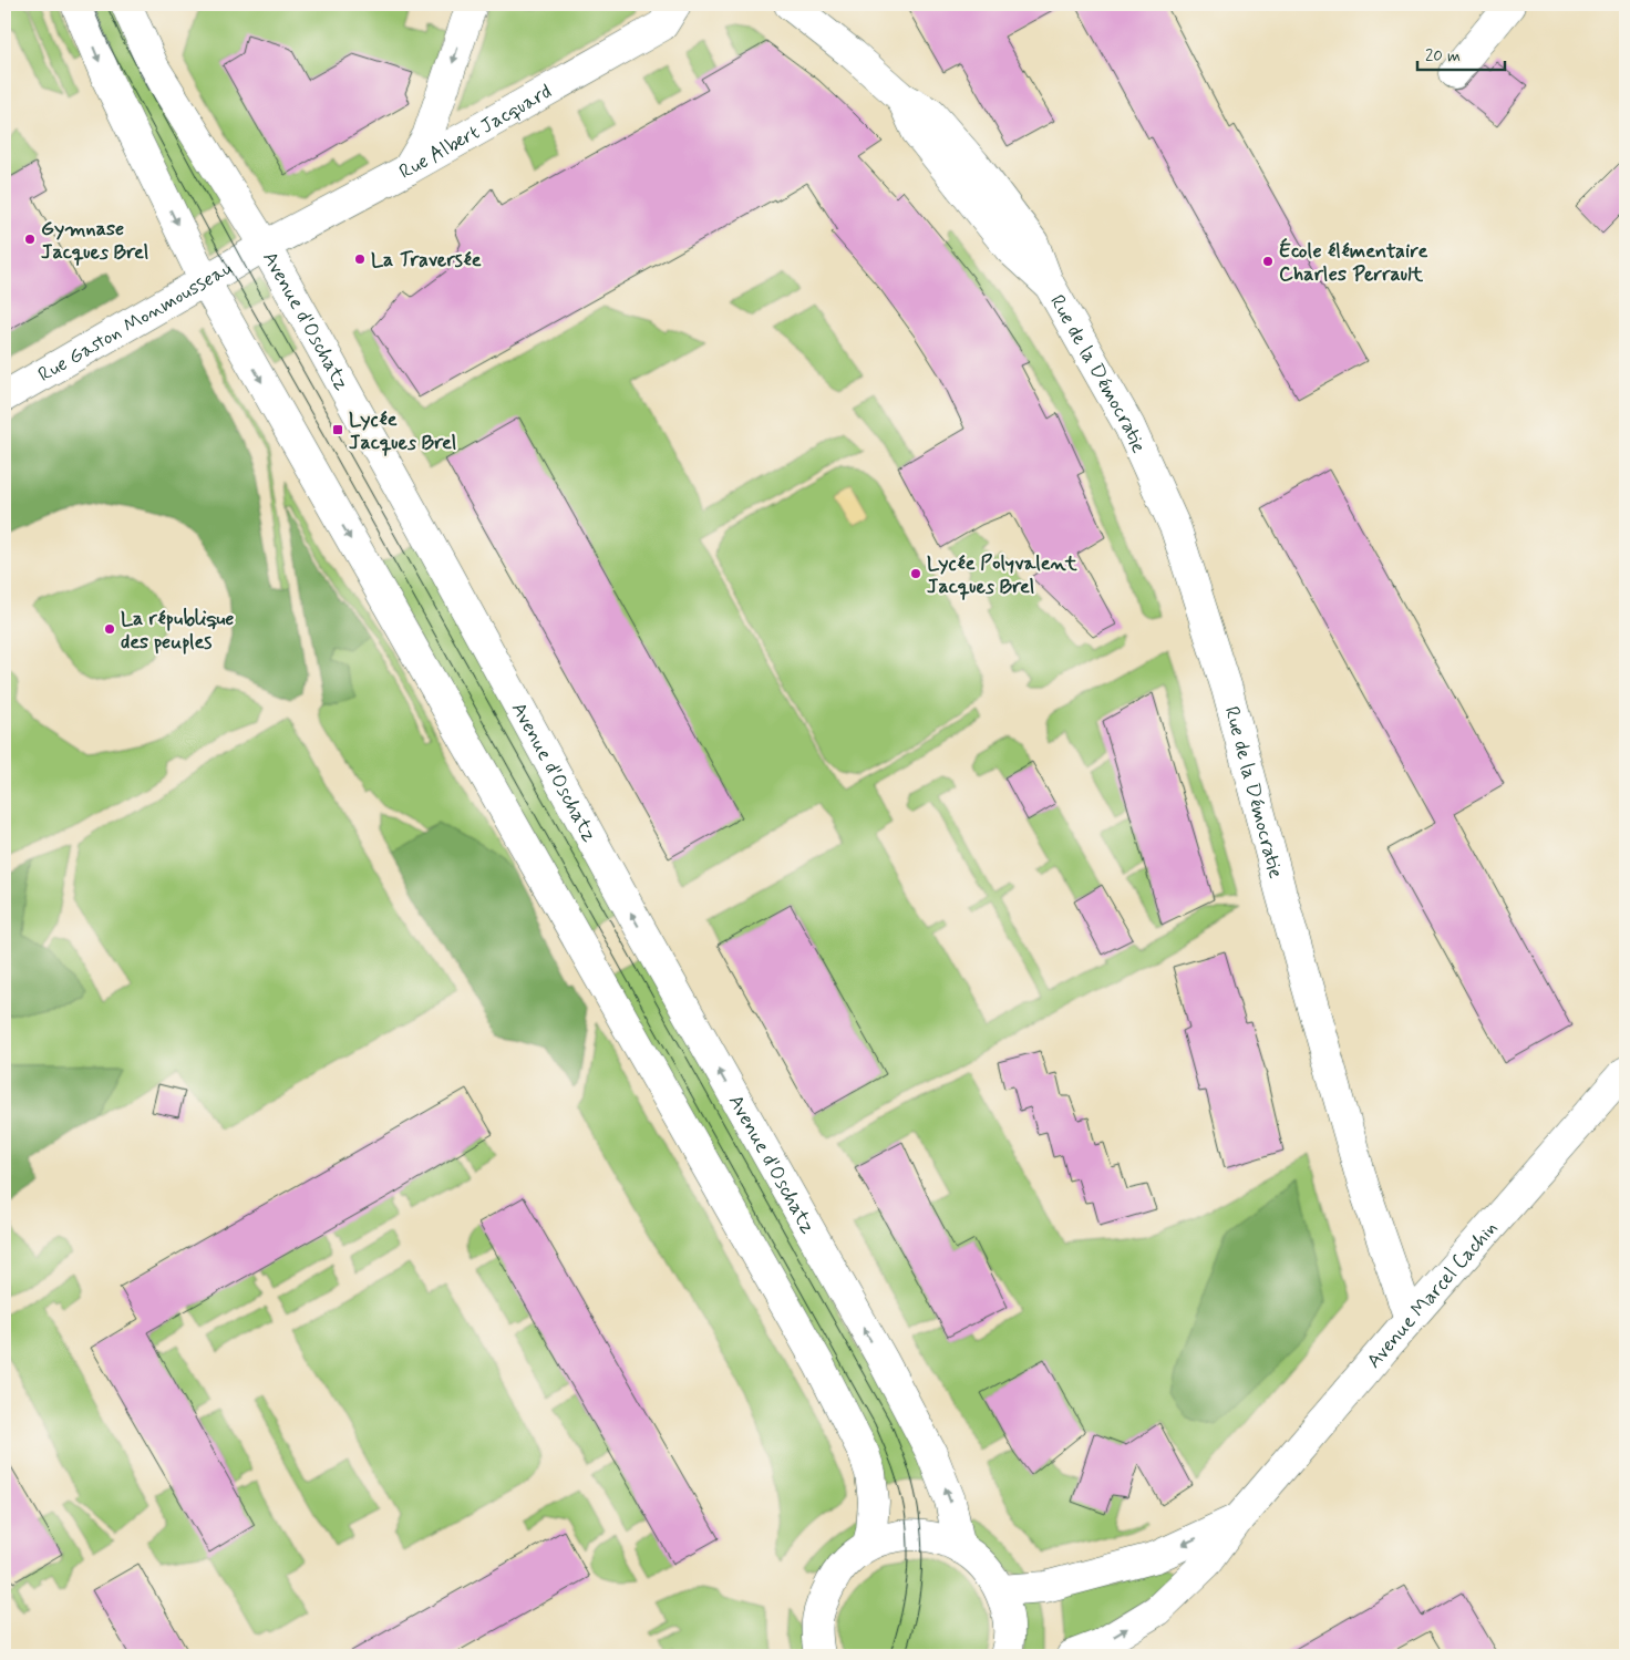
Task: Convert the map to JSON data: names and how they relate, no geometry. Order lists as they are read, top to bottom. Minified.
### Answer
{"streets":{"street":["Rue Albert Jacquard","Avenue d'Oschatz","Rue Gaston Monmousseau","Rue de la Démocratie","Avenue Marcel Cachin"]},"crossings":[["Rue Albert Jacquard","Avenue d'Oschatz"],["Rue Albert Jacquard","Rue Gaston Monmousseau"],["Avenue d'Oschatz","Rue Gaston Monmousseau"],["Rue de la Démocratie","Avenue Marcel Cachin"]],"places":{"other":["Gymnase Jacques Brel","La Traversée","École élémentaire Charles Perrault","Lycée Polyvalent Jacques Brel","La république des peuples"],"transit":["Lycée Jacques Brel"]},"scale_bar":"20 m"}
